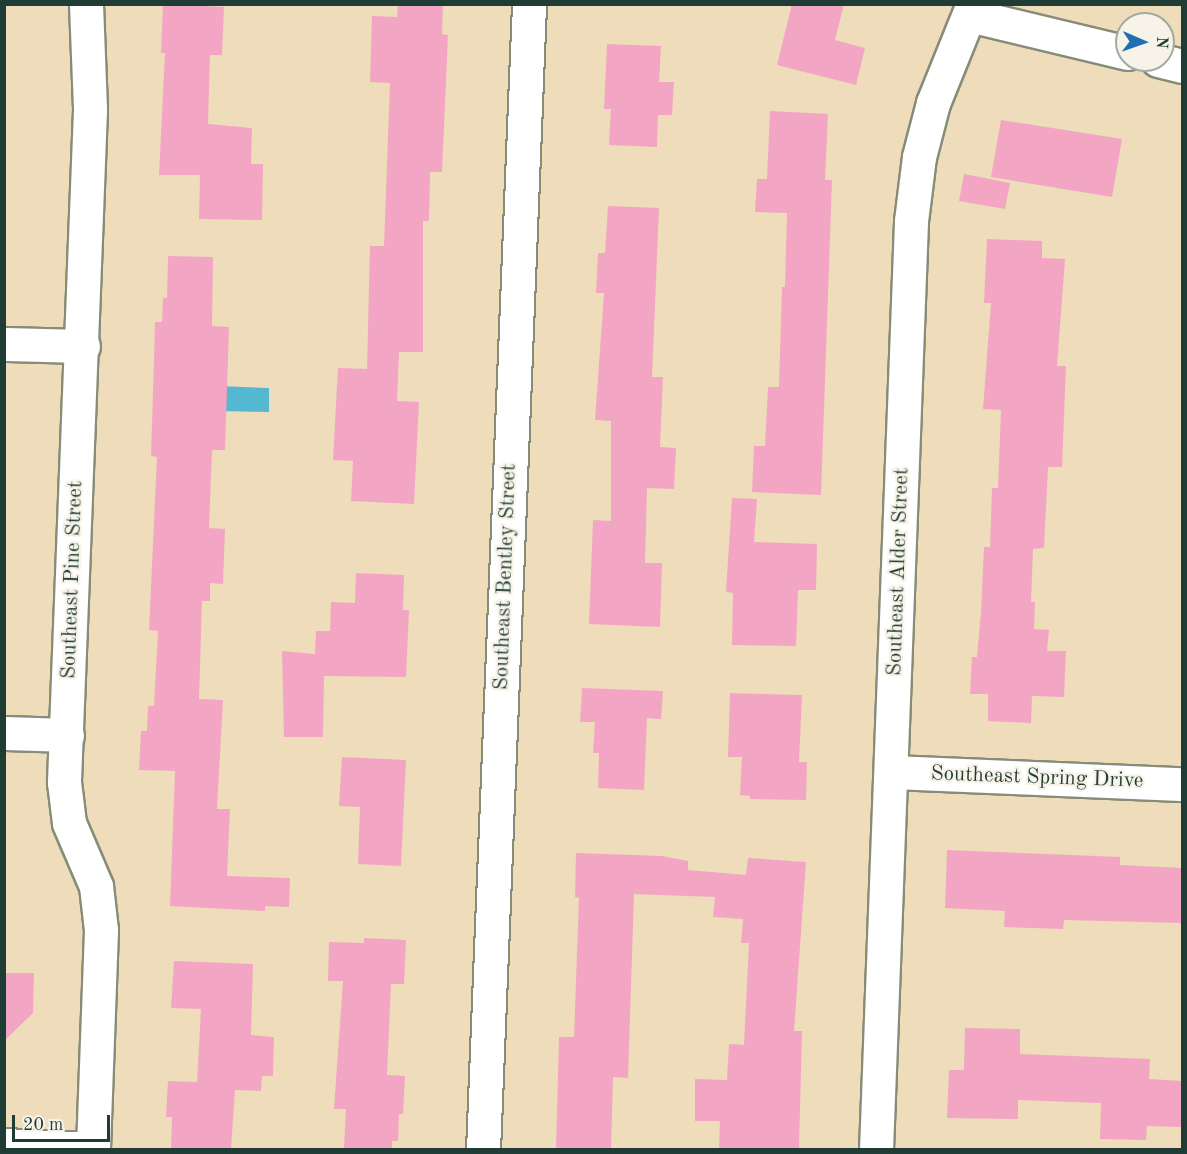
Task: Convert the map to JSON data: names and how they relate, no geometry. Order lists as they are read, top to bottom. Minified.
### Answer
{"streets":{"street":["Southeast Alder Street","Southeast Bentley Street","Southeast Pine Street","Southeast Spring Drive"]},"crossings":[["Southeast Alder Street","Southeast Spring Drive"]],"scale_bar":"20 m","north":"right"}
